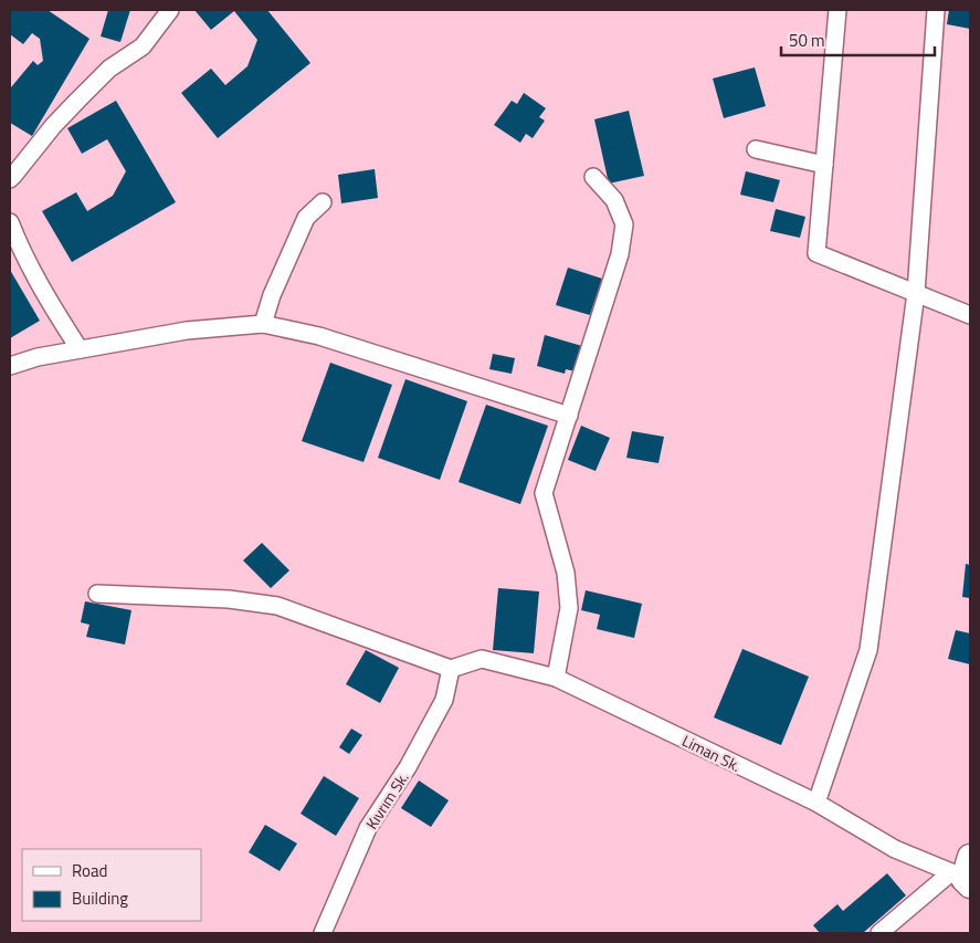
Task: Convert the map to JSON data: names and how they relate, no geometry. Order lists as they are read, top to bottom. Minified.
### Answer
{"streets":{"street":["Liman Sk.","Kıvrım Sk."]},"crossings":[["Liman Sk.","Kıvrım Sk."]],"legend":["Road","Building"],"scale_bar":"50 m"}
